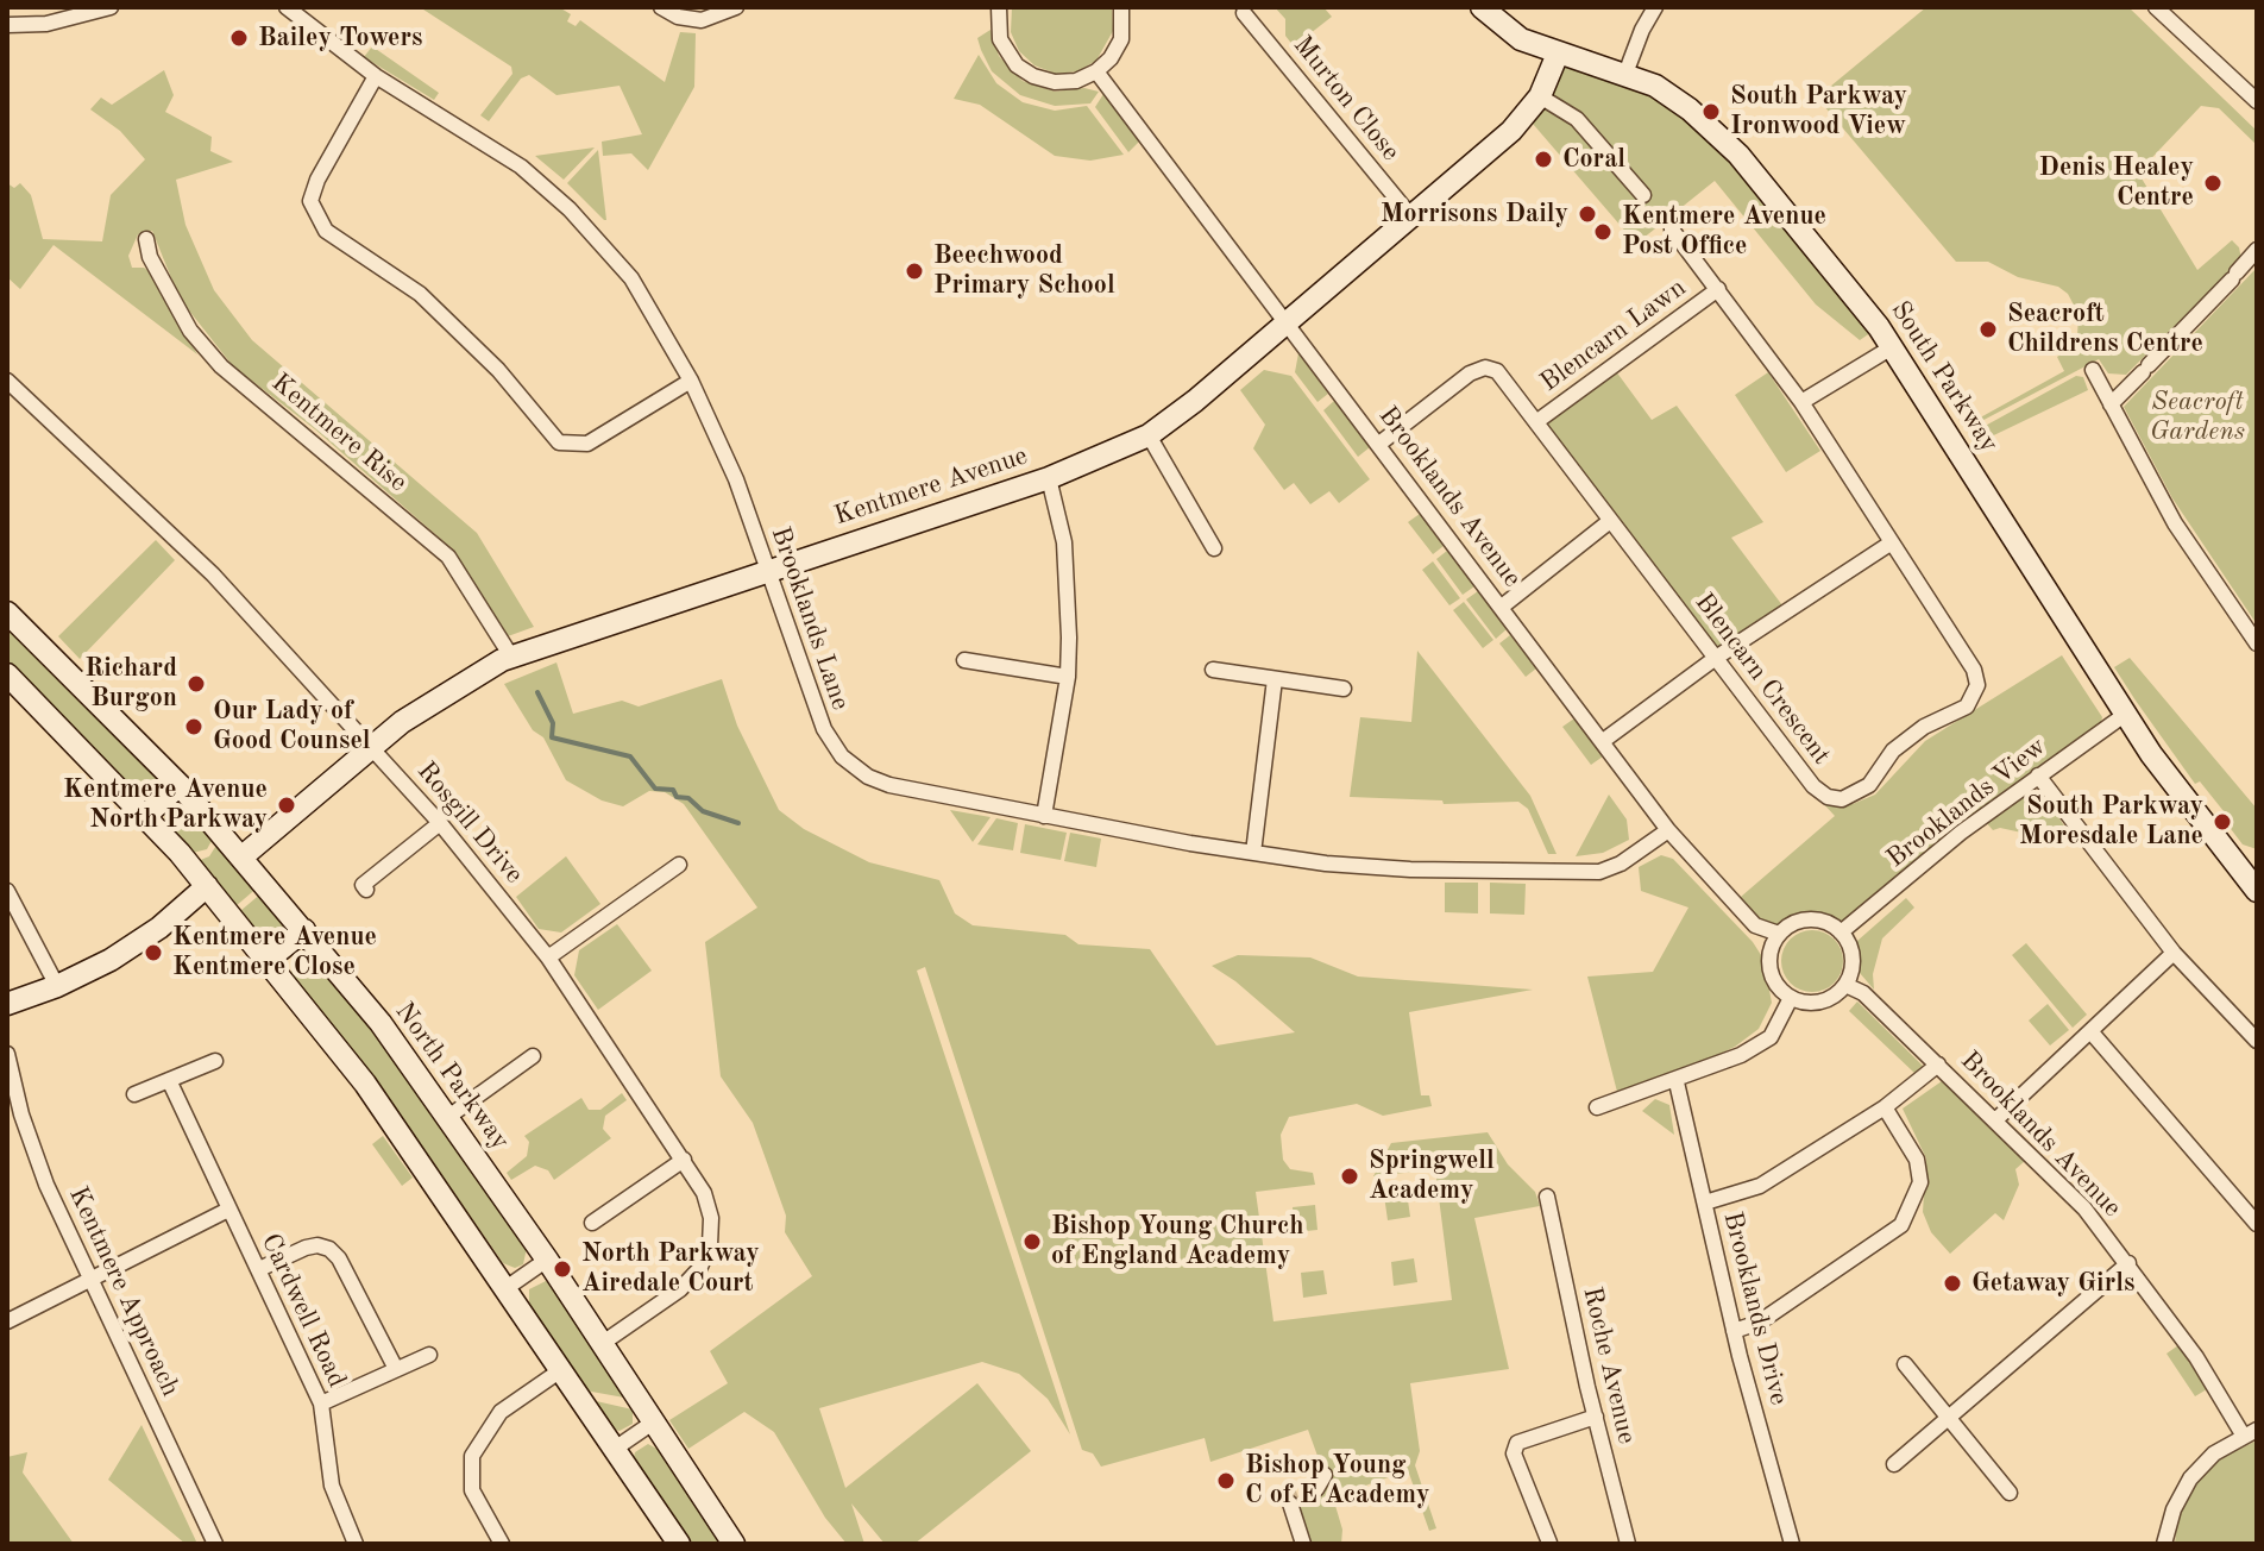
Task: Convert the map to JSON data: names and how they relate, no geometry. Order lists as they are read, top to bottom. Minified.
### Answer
{"streets":{"street":["Murton Close","Blencarn Lawn","South Parkway","Kentmere Rise","Kentmere Avenue","Brooklands Avenue","Brooklands Lane","Blencarn Crescent","Brooklands View","Rosgill Drive","North Parkway","Kentmere Approach","Brooklands Drive","Cardwell Road","Roche Avenue"]},"crossings":[["Murton Close","Kentmere Avenue"],["Blencarn Lawn","Blencarn Crescent"],["South Parkway","Kentmere Avenue"],["South Parkway","Brooklands View"],["Kentmere Rise","Kentmere Avenue"],["Kentmere Avenue","Brooklands Avenue"],["Kentmere Avenue","Brooklands Lane"],["Kentmere Avenue","Rosgill Drive"],["Kentmere Avenue","North Parkway"],["Brooklands Avenue","Brooklands Lane"],["Brooklands Avenue","Blencarn Crescent"],["Brooklands Avenue","Brooklands View"],["Rosgill Drive","North Parkway"]],"parks":["Seacroft Gardens"],"places":["Bailey Towers","South Parkway Ironwood View","Coral","Denis Healey Centre","Morrisons Daily","Kentmere Avenue Post Office","Beechwood Primary School","Seacroft Childrens Centre","Richard Burgon","Our Lady of Good Counsel","Kentmere Avenue North Parkway","South Parkway Moresdale Lane","Kentmere Avenue Kentmere Close","Springwell Academy","Bishop Young Church of England Academy","North Parkway Airedale Court","Getaway Girls","Bishop Young C of E Academy"]}
